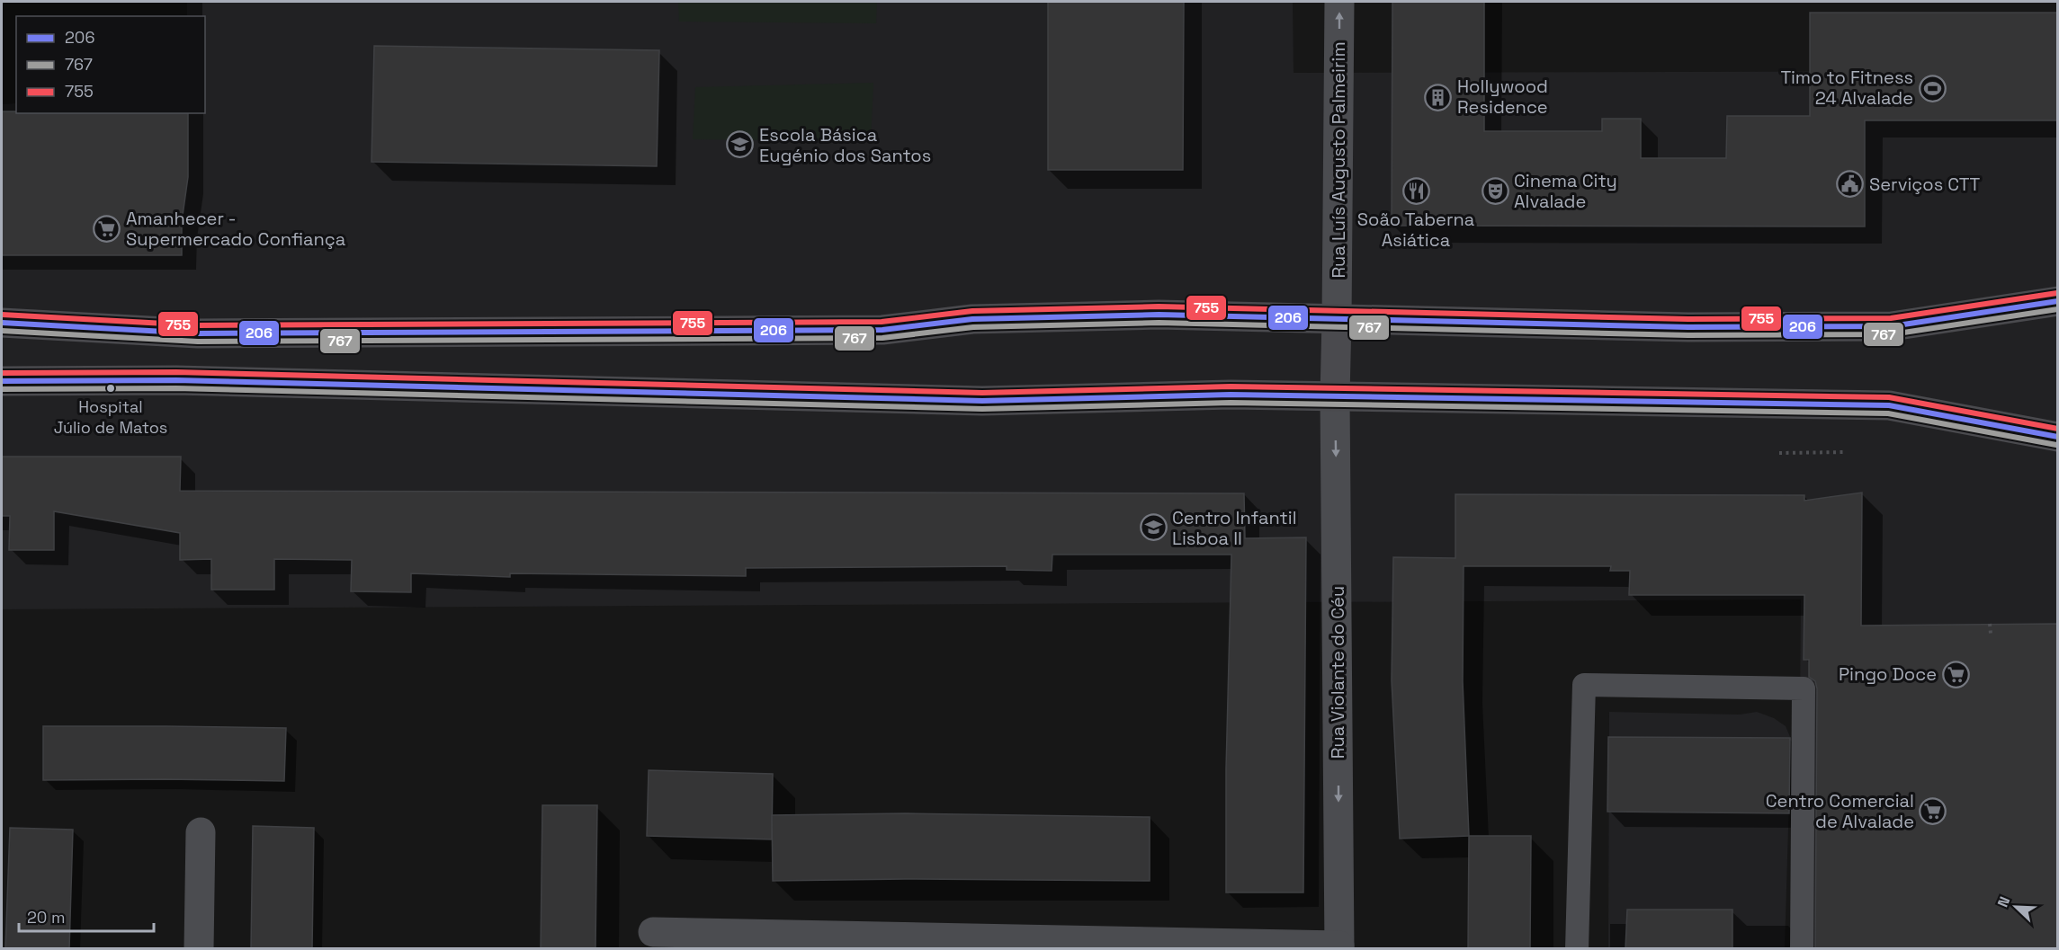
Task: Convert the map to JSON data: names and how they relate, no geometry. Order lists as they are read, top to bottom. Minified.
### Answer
{"streets":{"street":["Rua Luís Augusto Palmeirim","Rua Violante do Céu"]},"one_way":["Rua Luís Augusto Palmeirim","Rua Violante do Céu"],"places":{"sports":["Timo to Fitness 24 Alvalade"],"building":["Hollywood Residence"],"school or university":["Escola Básica Eugénio dos Santos","Centro Infantil Lisboa II"],"public building":["Serviços CTT"],"theatre":["Cinema City Alvalade"],"restaurant":["Soão Taberna Asiática"],"supermarket":["Amanhecer - Supermercado Confiança","Pingo Doce","Centro Comercial de Alvalade"],"other":["Hospital Júlio de Matos"]},"lines":["transit line 755","transit line 206","transit line 767"],"legend":["206","767","755"],"scale_bar":"20 m","north":"top left"}
